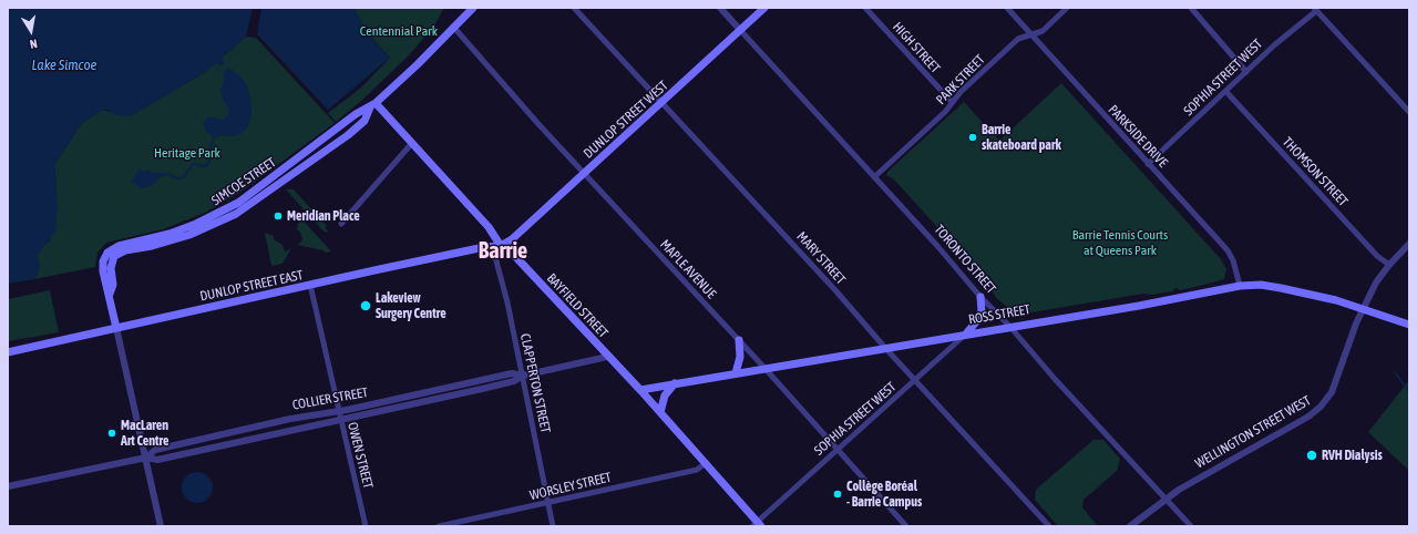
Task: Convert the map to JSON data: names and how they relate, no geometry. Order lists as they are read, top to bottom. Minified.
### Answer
{"streets":{"main road":["DUNLOP STREET WEST","SIMCOE STREET","DUNLOP STREET EAST","BAYFIELD STREET","ROSS STREET"],"street":["HIGH STREET","SOPHIA STREET WEST","PARK STREET","PARKSIDE DRIVE","THOMSON STREET","MARY STREET","TORONTO STREET","MAPLE AVENUE","CLAPPERTON STREET","COLLIER STREET","WELLINGTON STREET WEST","OWEN STREET","WORSLEY STREET"]},"crossings":[["HIGH STREET","PARK STREET"],["SOPHIA STREET WEST","PARKSIDE DRIVE"],["SOPHIA STREET WEST","THOMSON STREET"],["SOPHIA STREET WEST","MARY STREET"],["SOPHIA STREET WEST","MAPLE AVENUE"],["SOPHIA STREET WEST","BAYFIELD STREET"],["SOPHIA STREET WEST","ROSS STREET"],["PARK STREET","PARKSIDE DRIVE"],["PARK STREET","TORONTO STREET"],["DUNLOP STREET WEST","MARY STREET"],["DUNLOP STREET WEST","TORONTO STREET"],["DUNLOP STREET WEST","MAPLE AVENUE"],["DUNLOP STREET WEST","DUNLOP STREET EAST"],["DUNLOP STREET WEST","BAYFIELD STREET"],["DUNLOP STREET WEST","CLAPPERTON STREET"],["PARKSIDE DRIVE","ROSS STREET"],["THOMSON STREET","WELLINGTON STREET WEST"],["SIMCOE STREET","MAPLE AVENUE"],["SIMCOE STREET","DUNLOP STREET EAST"],["SIMCOE STREET","BAYFIELD STREET"],["MARY STREET","ROSS STREET"],["TORONTO STREET","ROSS STREET"],["TORONTO STREET","WELLINGTON STREET WEST"],["MAPLE AVENUE","ROSS STREET"],["DUNLOP STREET EAST","BAYFIELD STREET"],["DUNLOP STREET EAST","CLAPPERTON STREET"],["DUNLOP STREET EAST","OWEN STREET"],["BAYFIELD STREET","ROSS STREET"],["BAYFIELD STREET","CLAPPERTON STREET"],["BAYFIELD STREET","COLLIER STREET"],["BAYFIELD STREET","WORSLEY STREET"],["ROSS STREET","WELLINGTON STREET WEST"],["CLAPPERTON STREET","COLLIER STREET"],["CLAPPERTON STREET","WORSLEY STREET"],["COLLIER STREET","OWEN STREET"]],"districts":["Barrie"],"water":["Lake Simcoe"],"parks":["Centennial Park","Heritage Park","Barrie Tennis Courts at Queens Park"],"places":["Barrie skateboard park","Meridian Place","Lakeview Surgery Centre","MacLaren Art Centre","RVH Dialysis","Collège Boréal - Barrie Campus"],"north":"bottom"}
